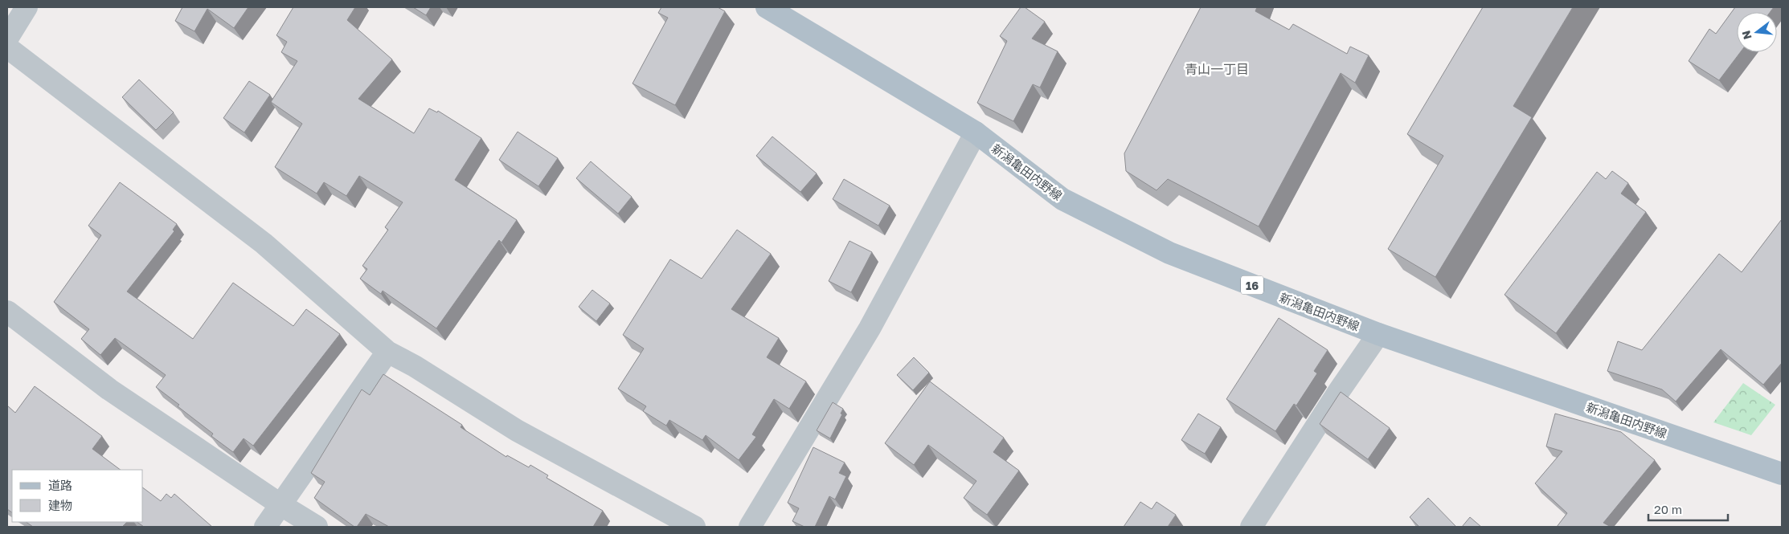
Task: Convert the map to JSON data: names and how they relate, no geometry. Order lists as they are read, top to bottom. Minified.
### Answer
{"streets":{"main road":["新潟亀田内野線","16"]},"districts":["青山一丁目"],"legend":["道路","建物"],"scale_bar":"20 m","north":"left"}
